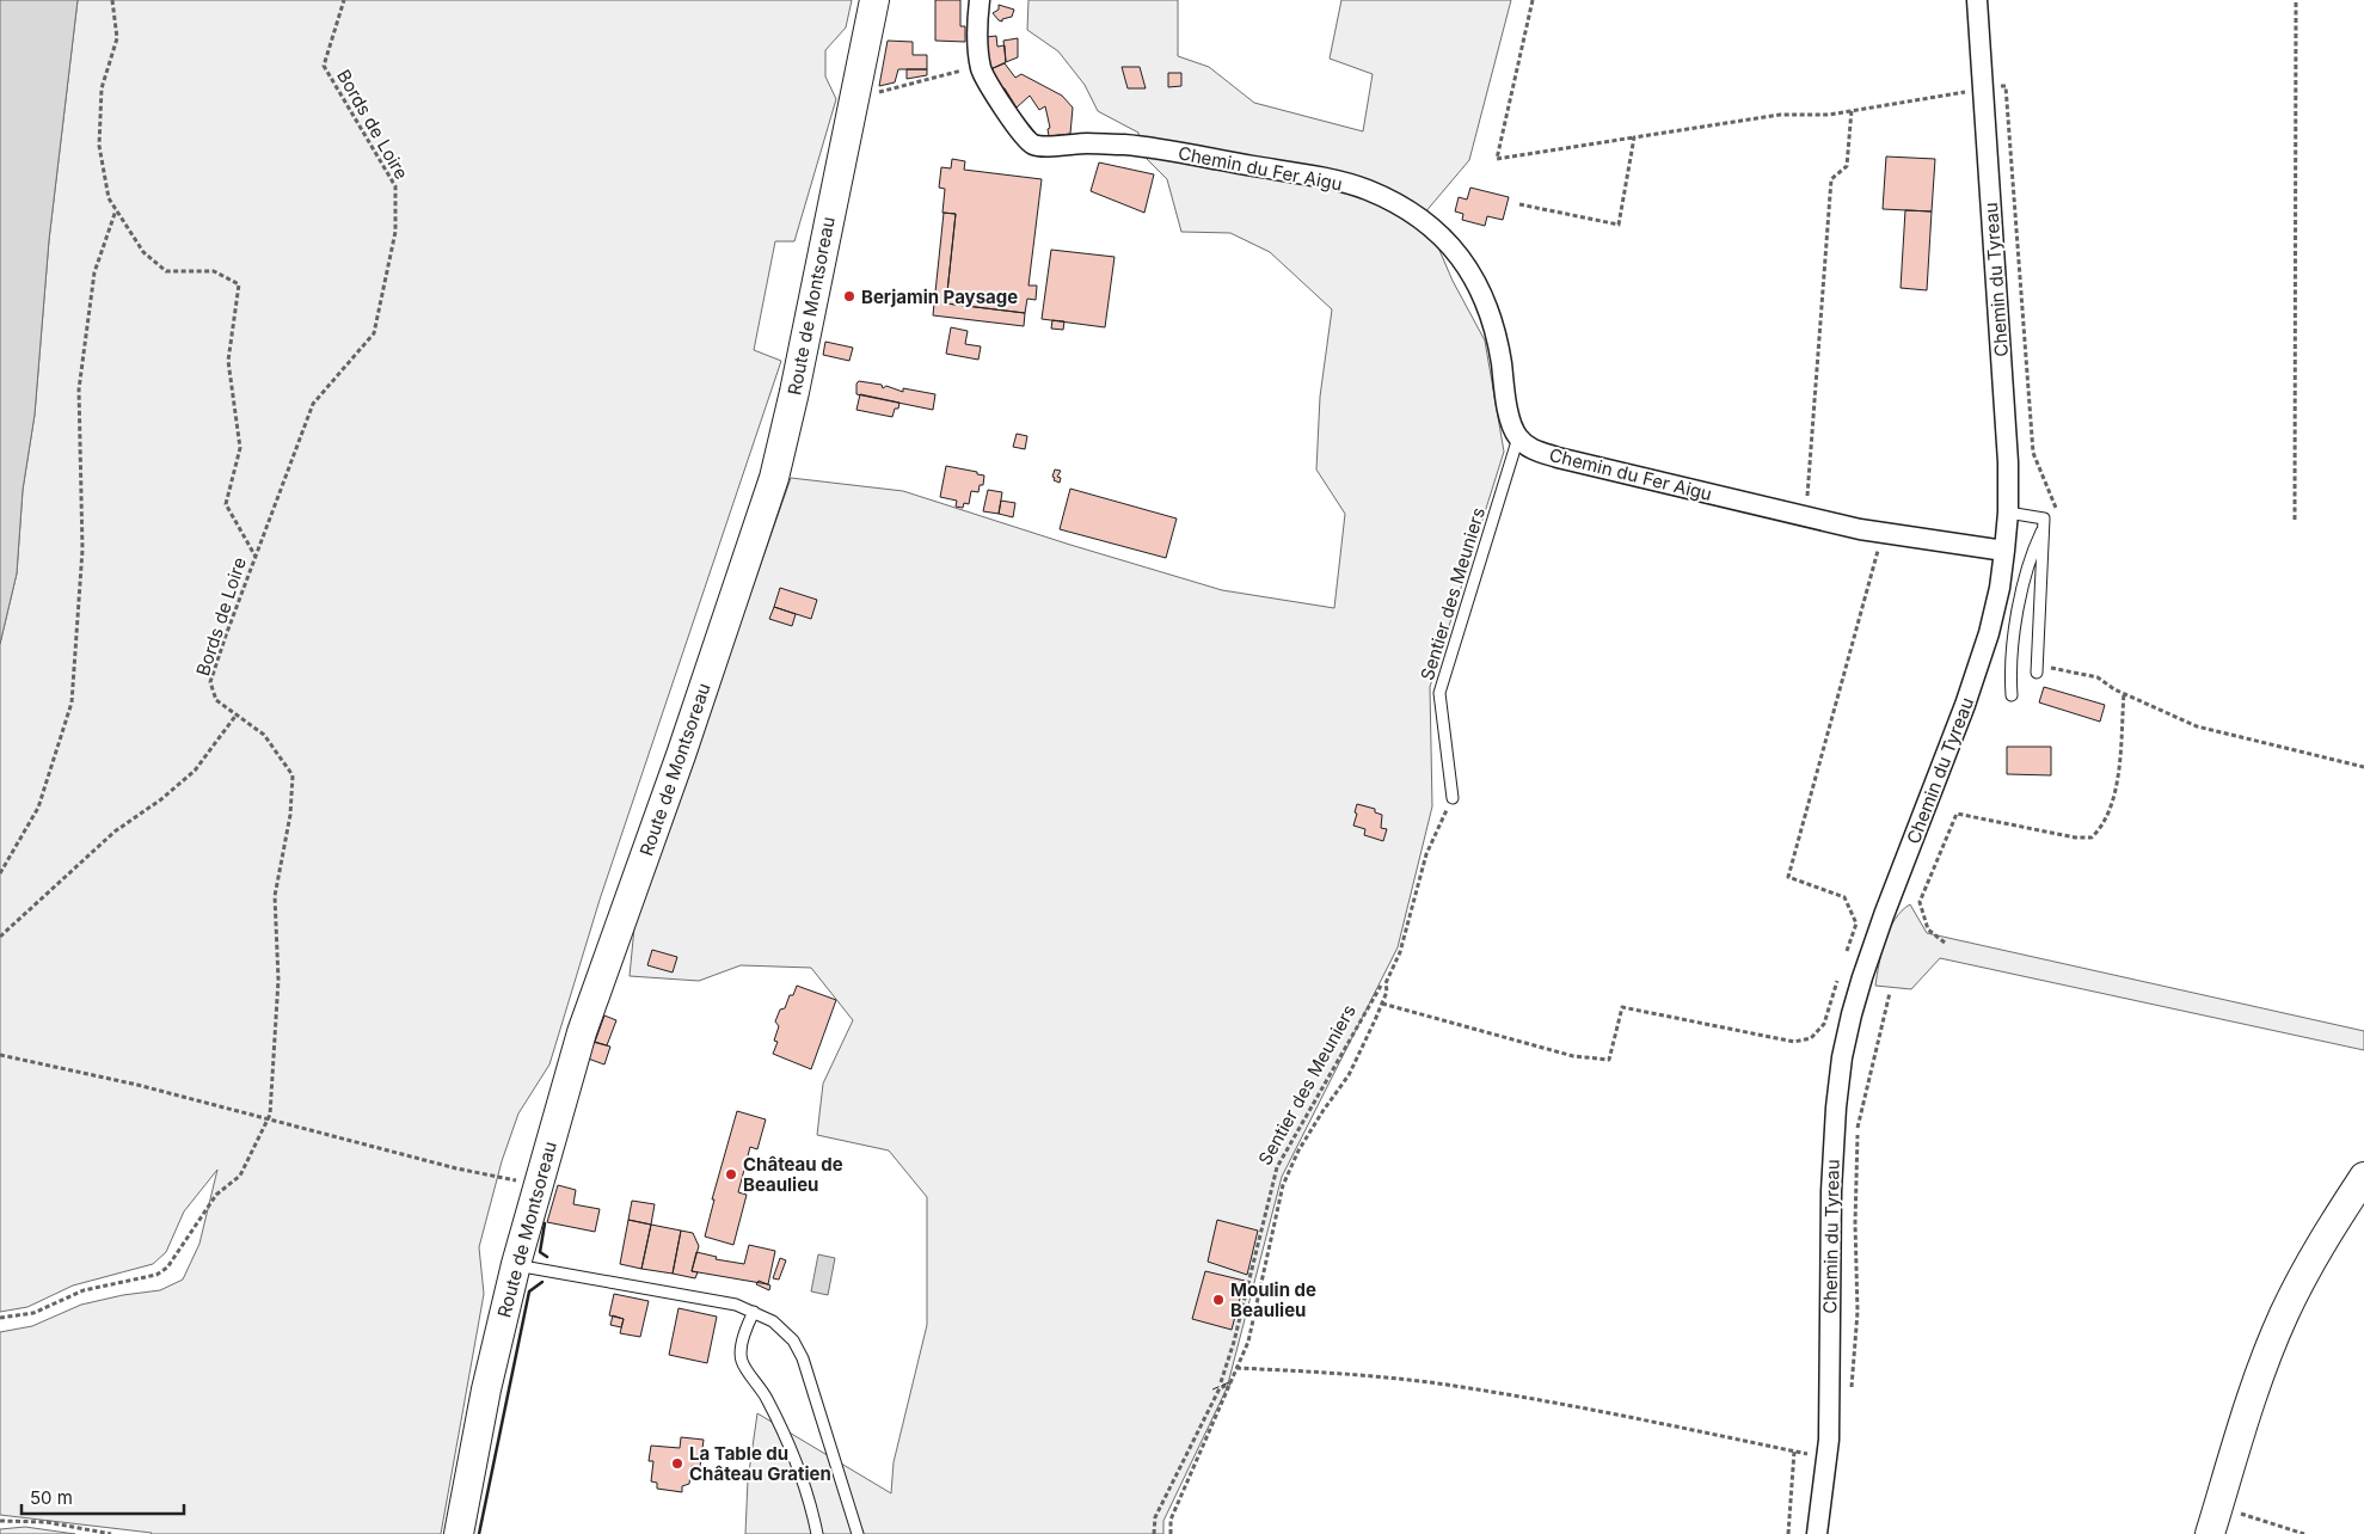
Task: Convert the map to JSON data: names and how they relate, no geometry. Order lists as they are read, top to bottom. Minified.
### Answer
{"streets":{"main road":["Route de Montsoreau"],"street":["Chemin du Fer Aigu","Chemin du Tyreau"],"lane":["Sentier des Meuniers"],"path":["Bords de Loire"]},"crossings":[["Chemin du Fer Aigu","Chemin du Tyreau"],["Chemin du Fer Aigu","Sentier des Meuniers"]],"places":["Berjamin Paysage","Château de Beaulieu","Moulin de Beaulieu","La Table du Château Gratien"],"scale_bar":"50 m"}
